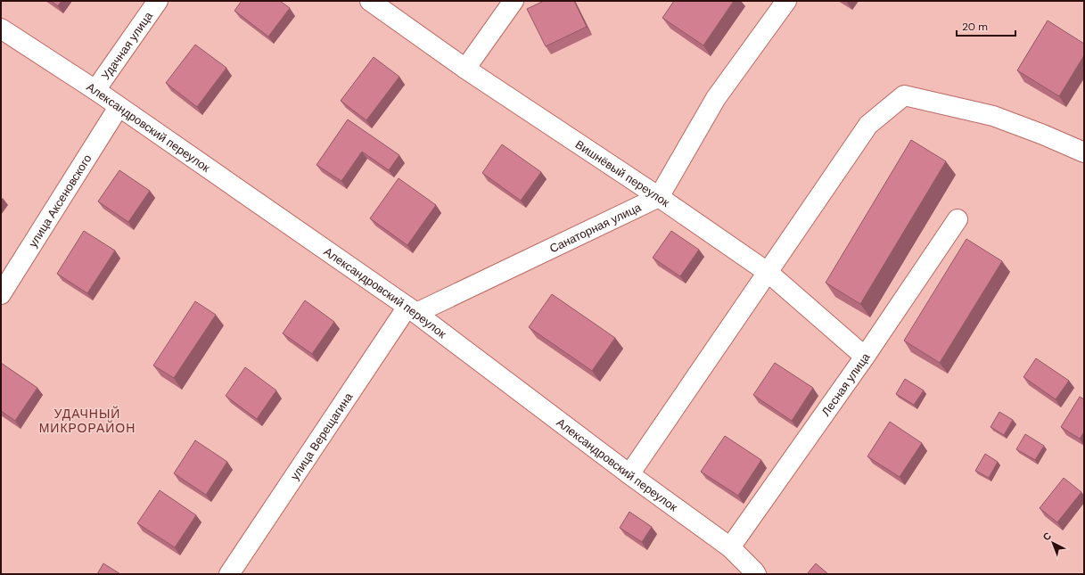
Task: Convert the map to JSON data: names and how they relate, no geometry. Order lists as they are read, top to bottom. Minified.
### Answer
{"streets":{"street":["Удачная улица","Александровский переулок","Вишнёвый переулок","улица Аксеновского","Санаторная улица","Лесная улица","улица Верещагина"]},"crossings":[["Удачная улица","Александровский переулок"],["Александровский переулок","улица Аксеновского"],["Александровский переулок","Санаторная улица"],["Александровский переулок","Лесная улица"],["Александровский переулок","улица Верещагина"],["Вишнёвый переулок","Санаторная улица"],["Вишнёвый переулок","Лесная улица"],["Санаторная улица","улица Верещагина"]],"districts":["УДАЧНЫЙ МИКРОРАЙОН"],"scale_bar":"20 m","north":"top left"}
